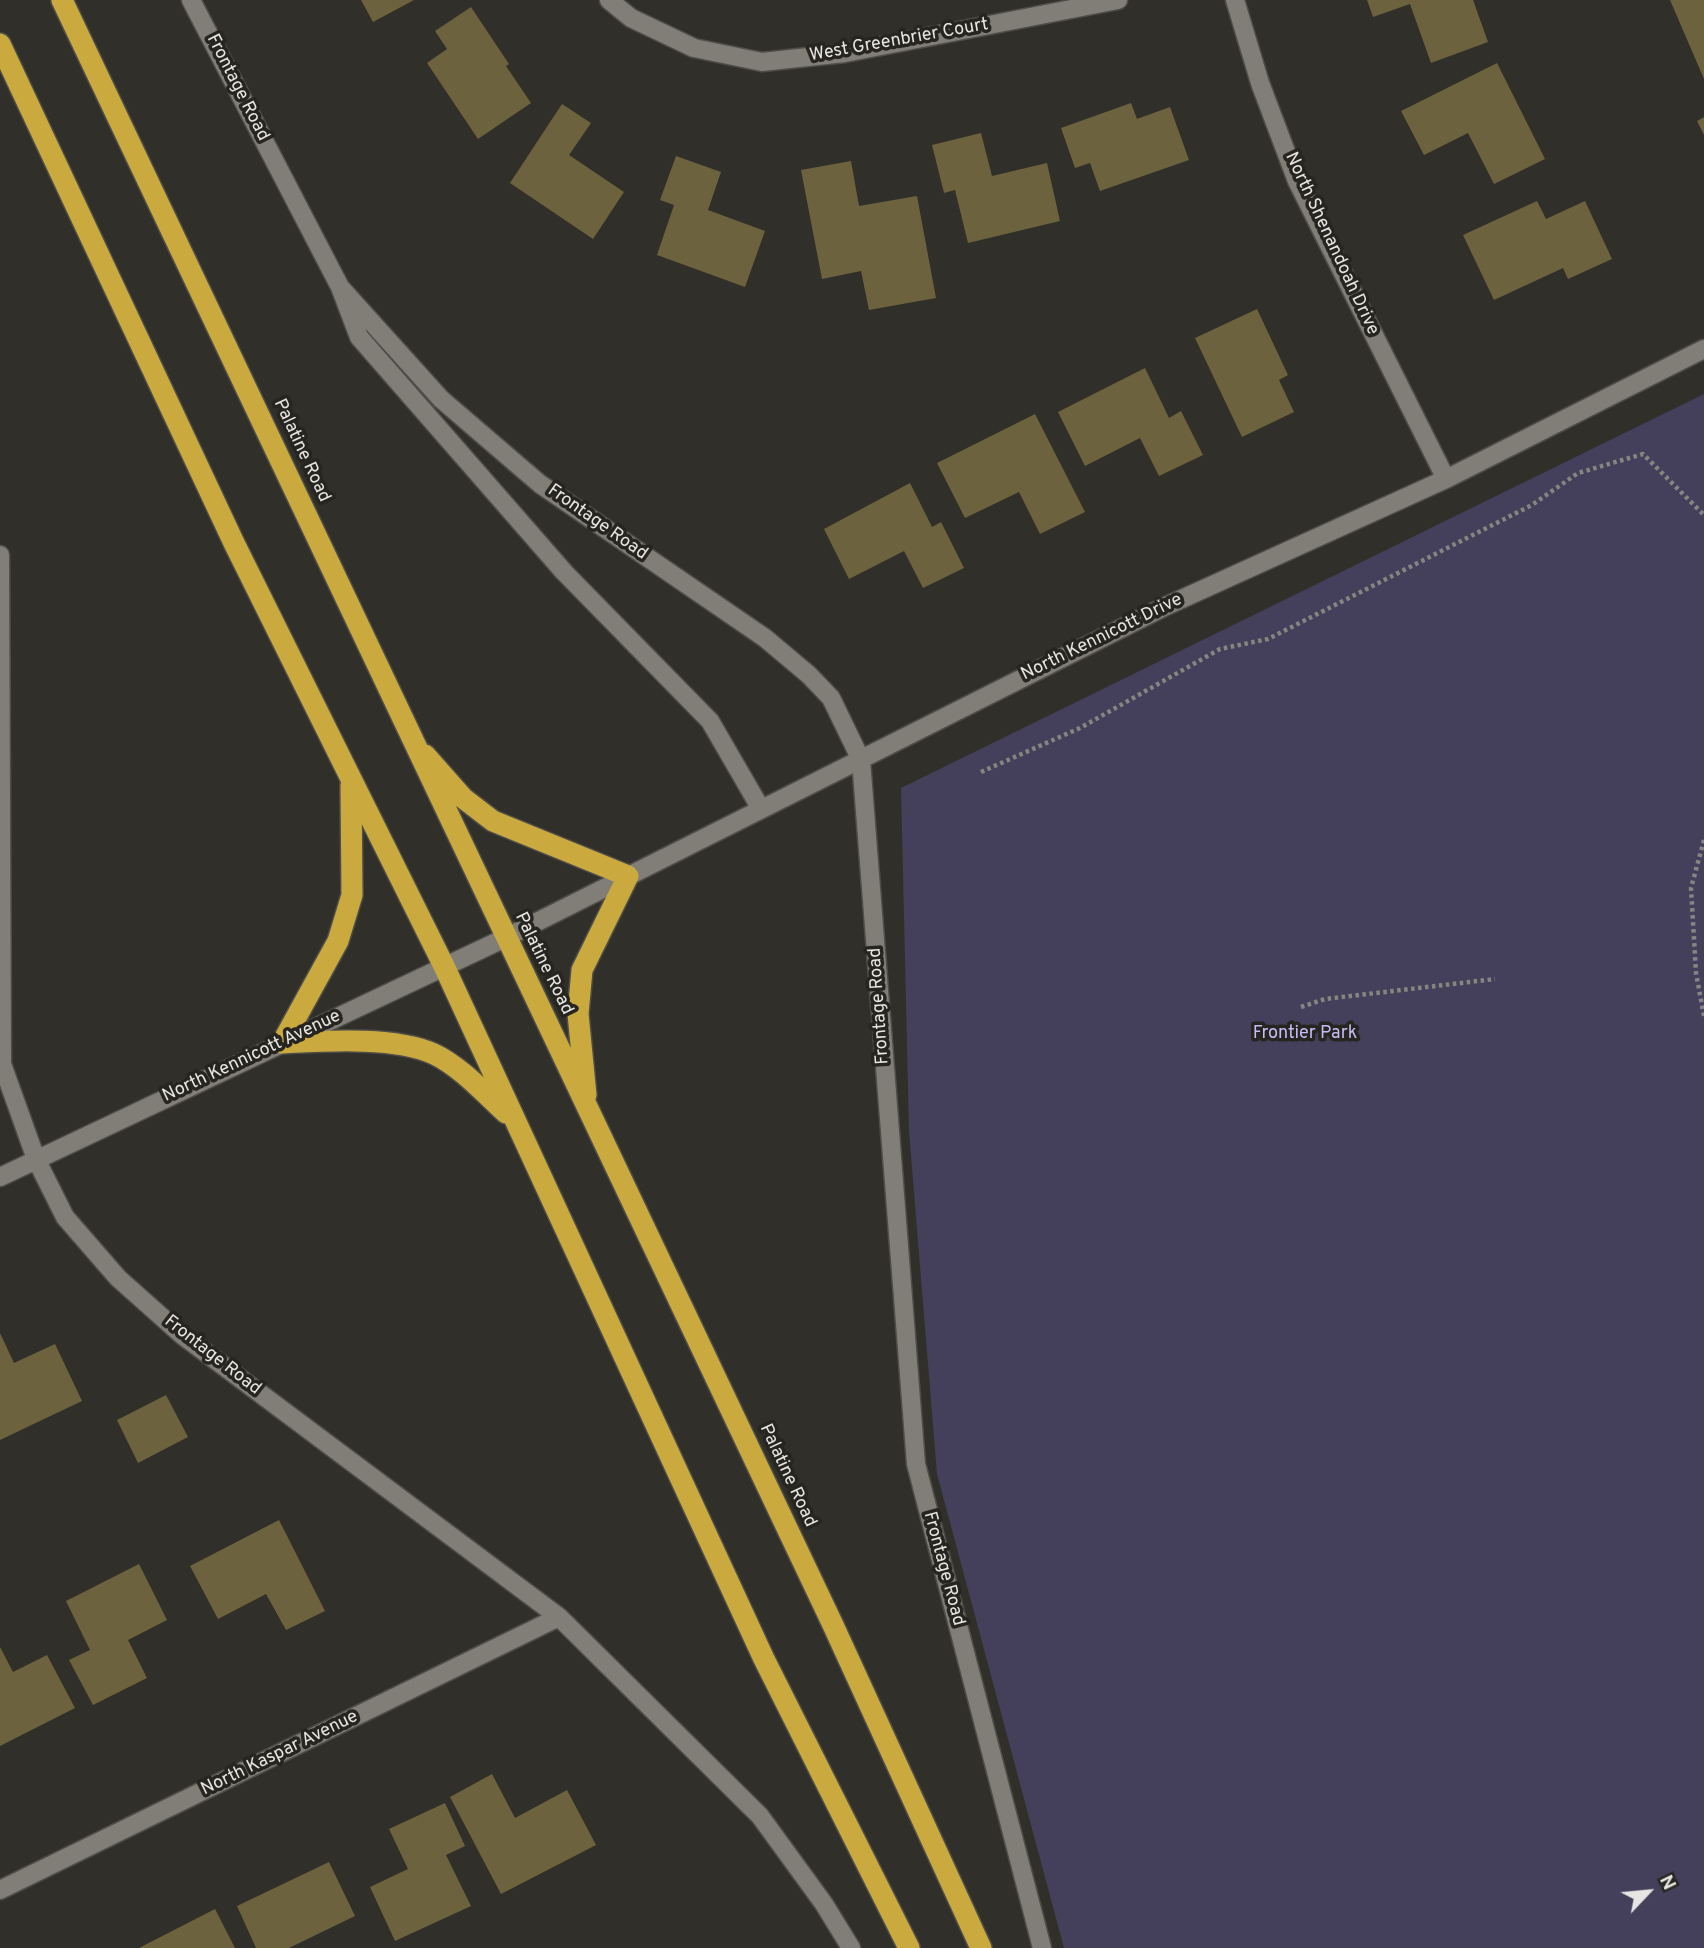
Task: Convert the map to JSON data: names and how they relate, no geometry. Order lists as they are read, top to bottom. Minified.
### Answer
{"streets":{"highway":["Palatine Road"],"street":["West Greenbrier Court","Frontage Road","North Shenandoah Drive","North Kennicott Drive","North Kennicott Avenue","North Kaspar Avenue"]},"crossings":[["Frontage Road","North Kennicott Drive"],["Frontage Road","North Kennicott Avenue"],["Frontage Road","North Kaspar Avenue"],["North Shenandoah Drive","North Kennicott Drive"],["Palatine Road","North Kennicott Drive"],["Palatine Road","North Kennicott Avenue"],["North Kennicott Drive","North Kennicott Avenue"]],"parks":["Frontier Park"],"north":"top right"}
